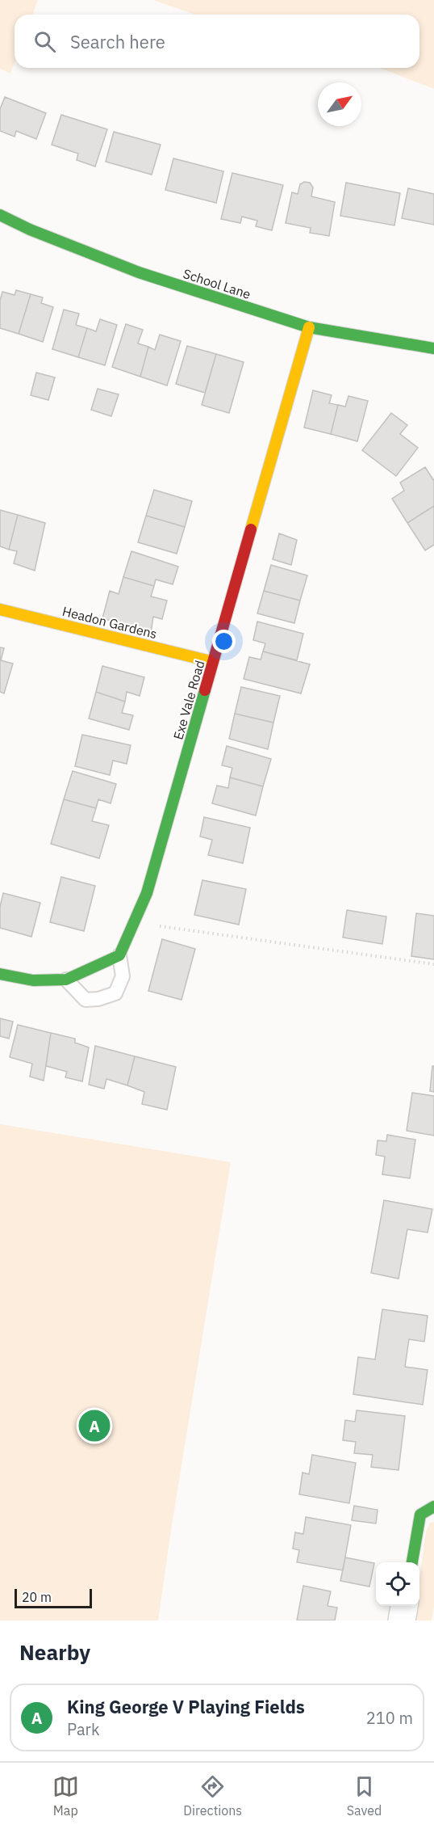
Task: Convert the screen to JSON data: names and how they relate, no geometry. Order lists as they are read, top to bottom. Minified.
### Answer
{"streets":{"street":["School Lane","Headon Gardens","Exe Vale Road"]},"crossings":[["School Lane","Exe Vale Road"],["Headon Gardens","Exe Vale Road"]],"scale_bar":"20 m","north":"top right","page":{"search":"Search here","pins":"A","scale":"20 m","heading":"Nearby","list":[{"mark":"A","name":"King George V Playing Fields","note":"Park","value":"210 m"}],"nav":["Map","Directions","Saved"]}}
